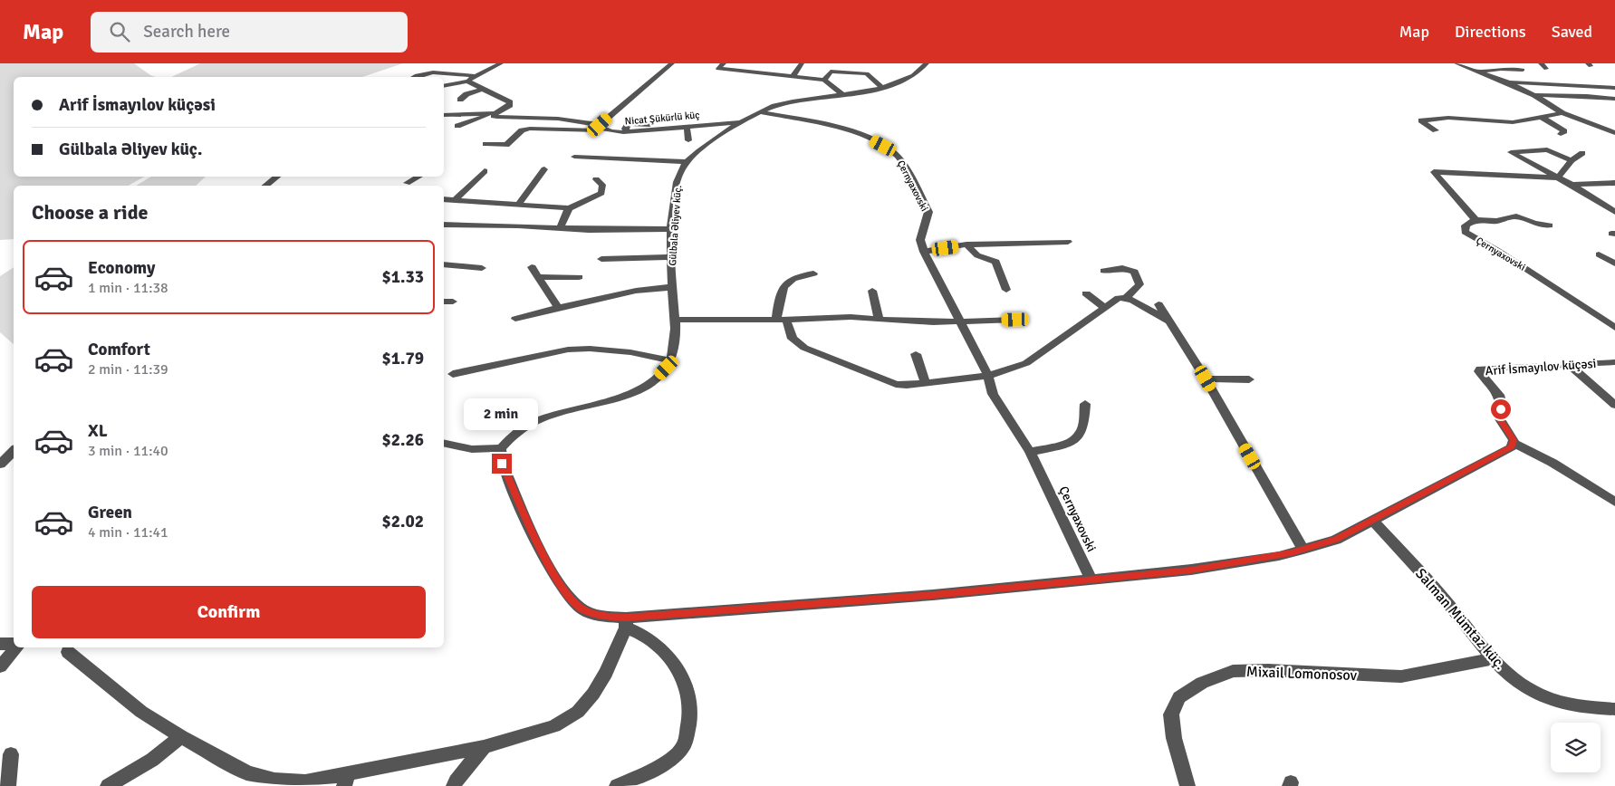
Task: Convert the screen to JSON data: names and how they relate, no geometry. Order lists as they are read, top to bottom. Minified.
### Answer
{"streets":{"street":["Nicat Şükürlü küç","Çernyaxovski","Gülbala Əliyev küç.","Arif İsmayılov küçəsi","Salman Mümtaz küç.","Mixail Lomonosov"]},"crossings":[["Salman Mümtaz küç.","Mixail Lomonosov"]],"page":{"header":"Map","search":"Search here","nav":["Map","Directions","Saved"],"banner":["Arif İsmayılov küçəsi","Gülbala Əliyev küç."],"heading":"Choose a ride","list":[{"name":"Economy","note":"1 min · 11:38","value":"$1.33"},{"name":"Comfort","note":"2 min · 11:39","value":"$1.79"},{"name":"XL","note":"3 min · 11:40","value":"$2.26"},{"name":"Green","note":"4 min · 11:41","value":"$2.02"}],"bubble":"2 min","buttons":"Confirm"}}
